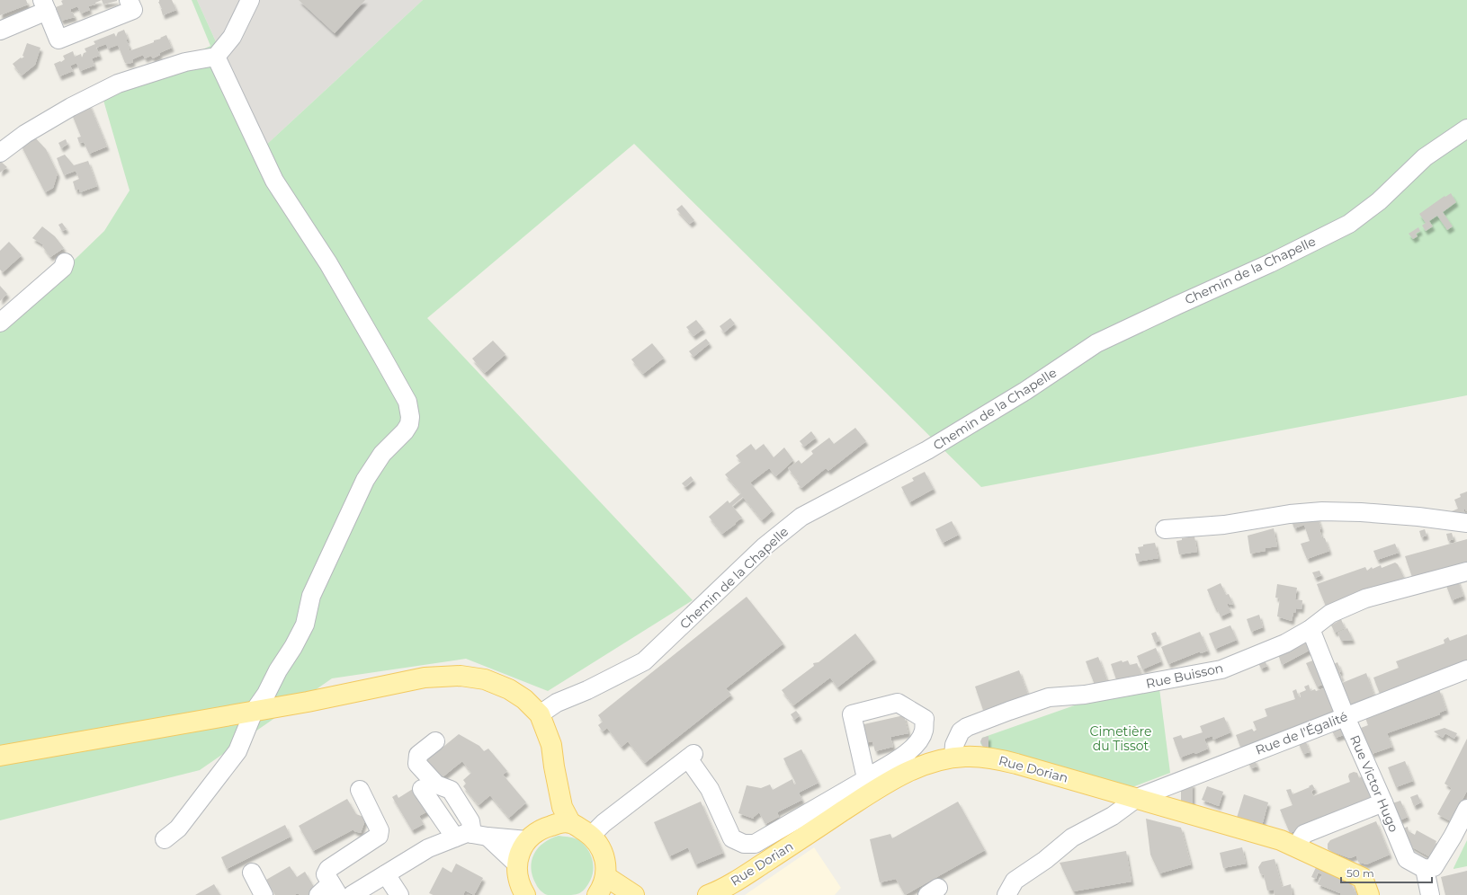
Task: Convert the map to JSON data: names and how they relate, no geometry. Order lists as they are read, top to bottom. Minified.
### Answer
{"streets":{"main road":["Rue Dorian"],"street":["Chemin de la Chapelle","Rue Buisson","Rue de l'Égalité","Rue Victor Hugo"]},"crossings":[["Rue Buisson","Rue Dorian"],["Rue Buisson","Rue Victor Hugo"],["Rue de l'Égalité","Rue Dorian"],["Rue de l'Égalité","Rue Victor Hugo"]],"parks":["Cimetière du Tissot"],"scale_bar":"50 m"}
